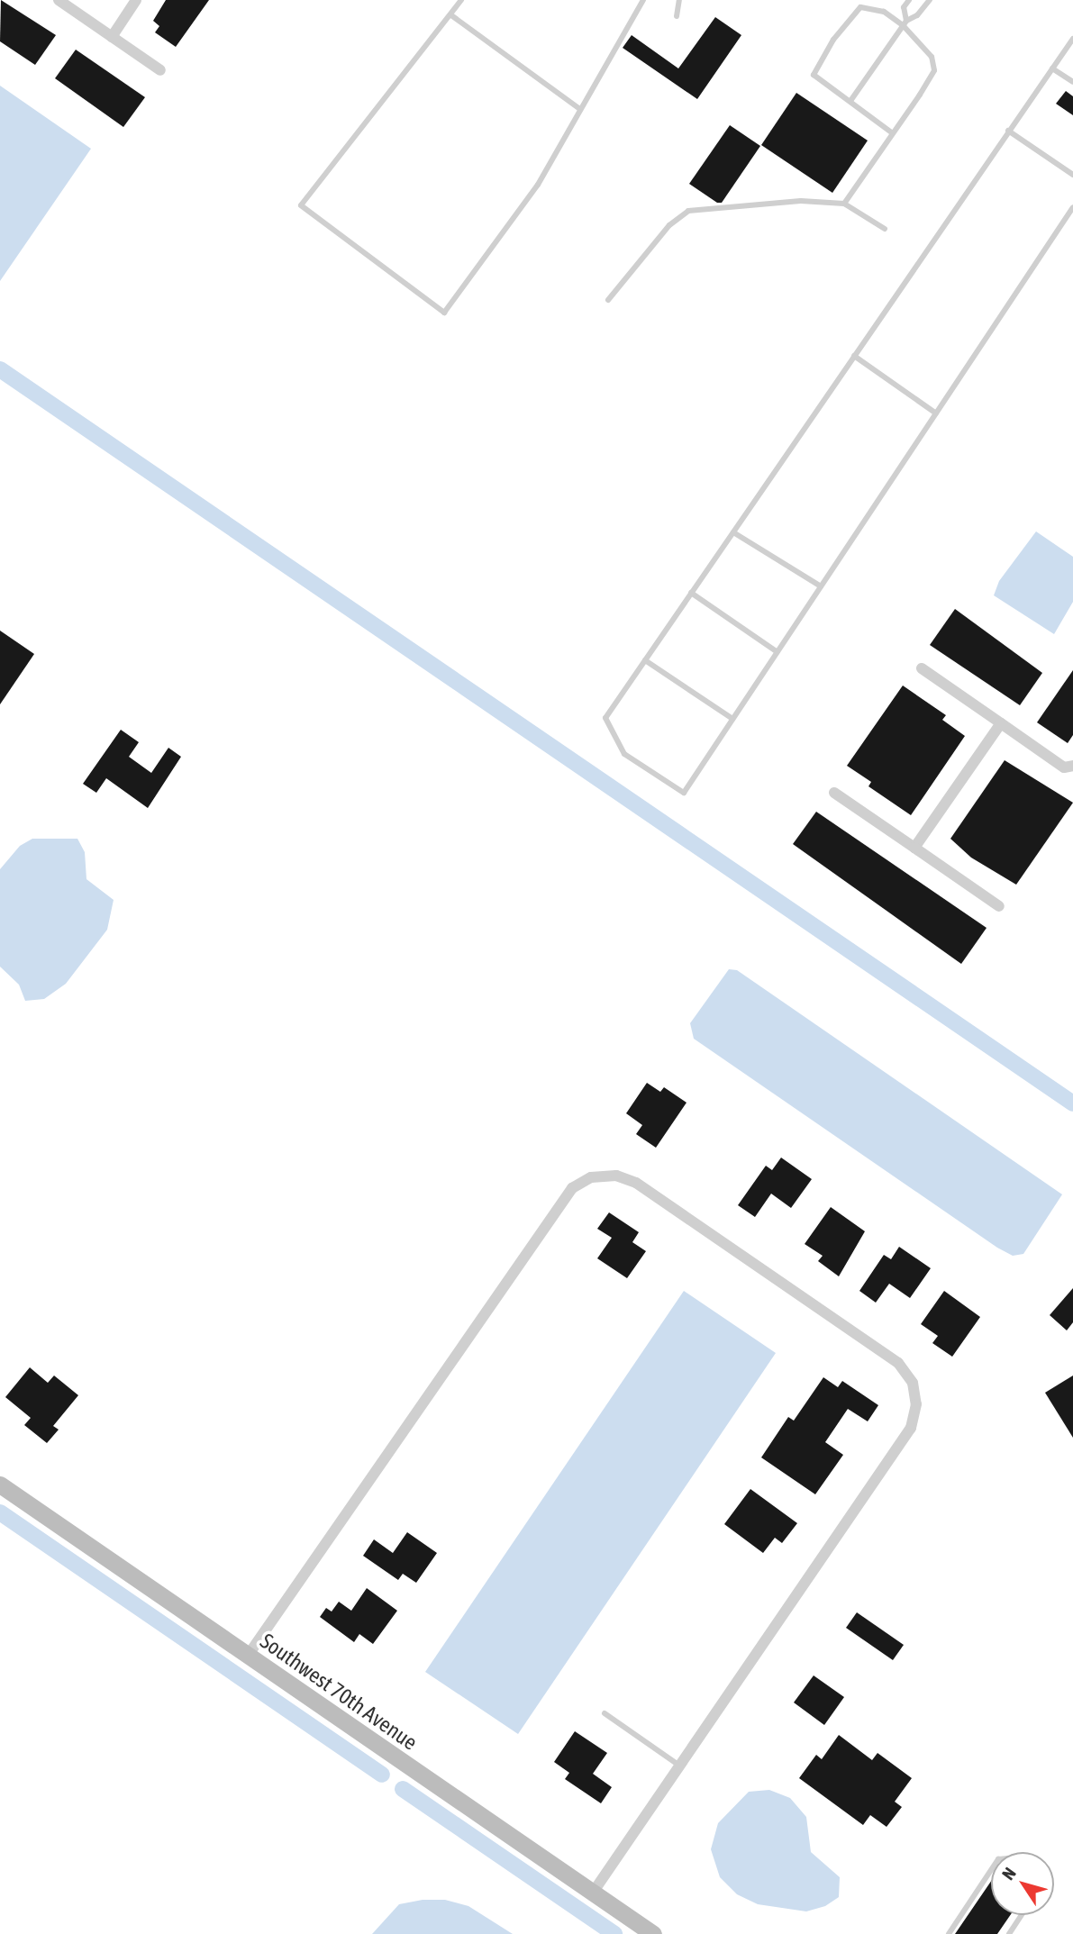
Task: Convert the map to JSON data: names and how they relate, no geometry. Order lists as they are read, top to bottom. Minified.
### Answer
{"streets":{"street":["Southwest 70th Avenue"]},"north":"top left"}
